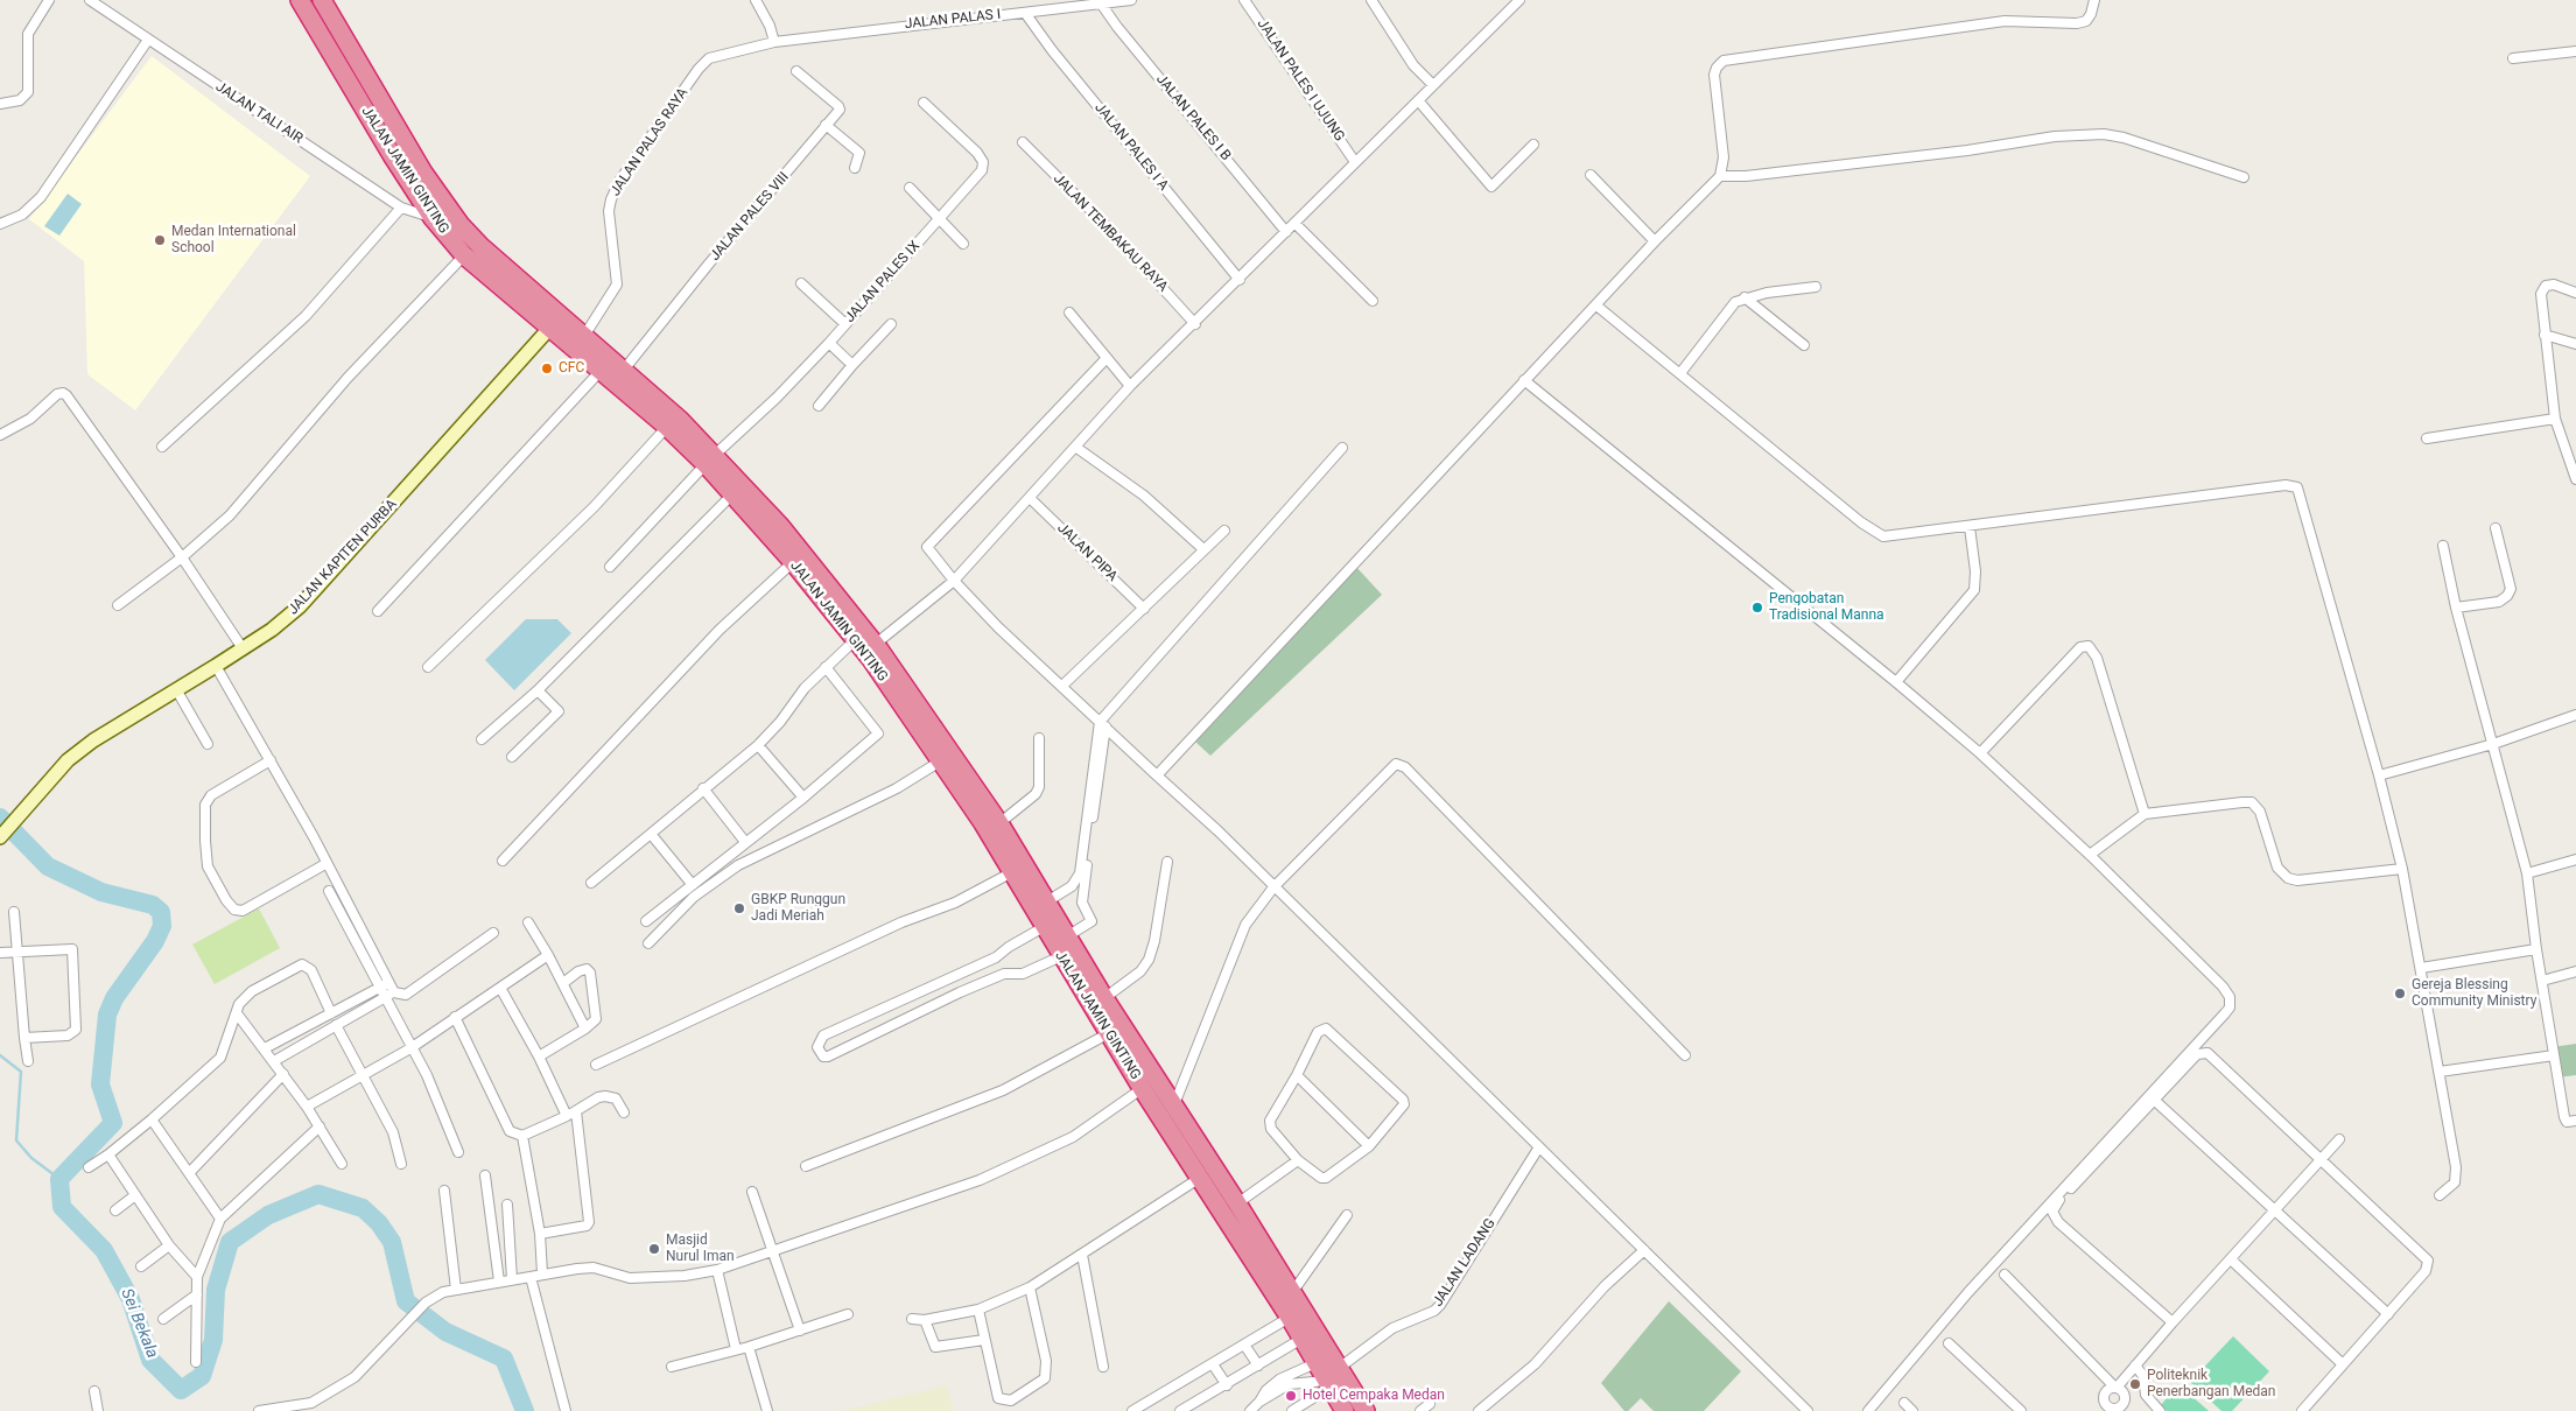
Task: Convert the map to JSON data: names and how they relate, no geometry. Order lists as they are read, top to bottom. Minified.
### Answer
{"streets":{"highway":["JALAN JAMIN GINTING"],"street":["JALAN PALAS I","JALAN PALES I UJUNG","JALAN TALI AIR","JALAN PALES I B","JALAN PALAS RAYA","JALAN PALES I A","JALAN PALES VIII","JALAN TEMBAKAU RAYA","JALAN PALES IX","JALAN PIPA","JALAN KAPITEN PURBA","JALAN LADANG"]},"crossings":[["JALAN PALAS I","JALAN PALES I B"],["JALAN PALAS I","JALAN PALAS RAYA"],["JALAN PALAS I","JALAN PALES I A"],["JALAN TALI AIR","JALAN JAMIN GINTING"],["JALAN PALAS RAYA","JALAN JAMIN GINTING"],["JALAN JAMIN GINTING","JALAN PALES VIII"],["JALAN JAMIN GINTING","JALAN PALES IX"],["JALAN JAMIN GINTING","JALAN KAPITEN PURBA"],["JALAN JAMIN GINTING","JALAN LADANG"]],"water":["Sei Bekala"],"places":["Medan International School","CFC","Pengobatan Tradisional Manna","GBKP Runggun Jadi Meriah","Gereja Blessing Community Ministry","Masjid Nurul Iman","Politeknik Penerbangan Medan","Hotel Cempaka Medan"]}
